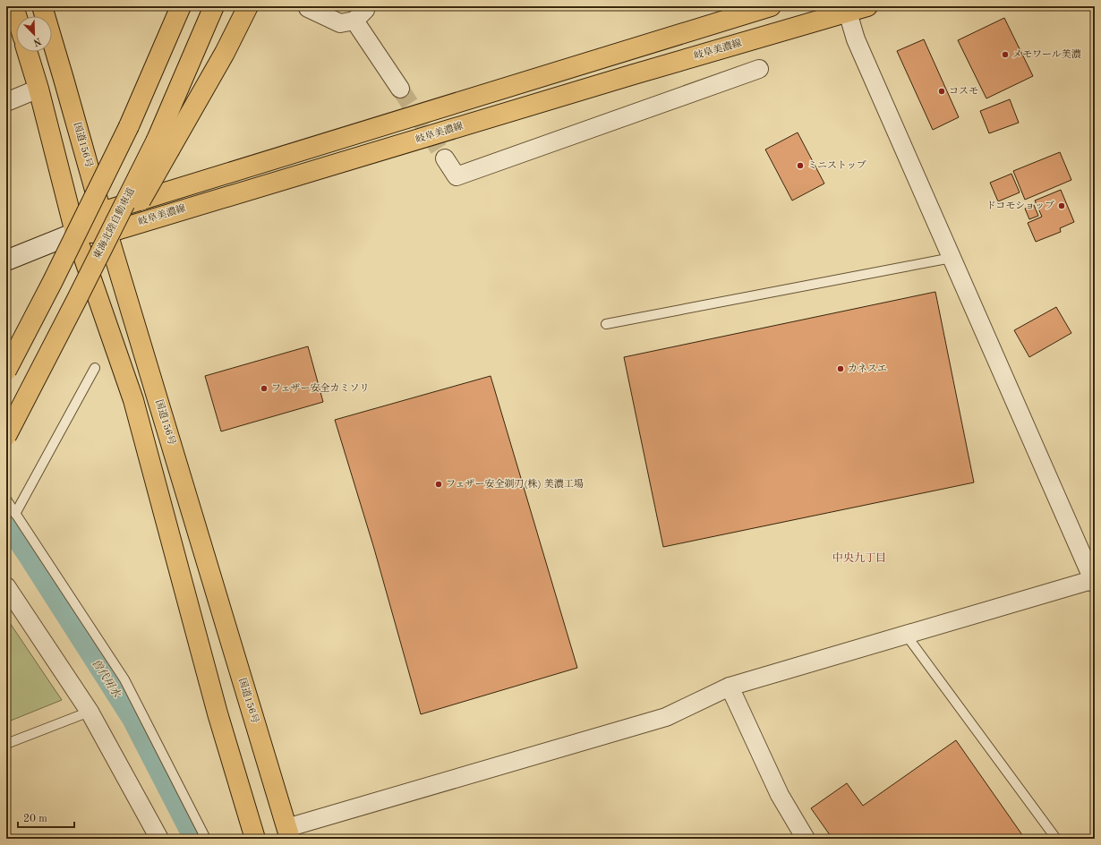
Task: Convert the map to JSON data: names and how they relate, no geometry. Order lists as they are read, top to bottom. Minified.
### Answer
{"streets":{"main road":["岐阜美濃線","国道156号","東海北陸自動車道"]},"crossings":[["岐阜美濃線","国道156号"]],"districts":["中央九丁目"],"water":["曽代用水"],"places":["メモワール美濃","コスモ","ミニストップ","ドコモショップ","カネスエ","フェザー安全カミソリ","フェザー安全剃刀(株) 美濃工場"],"scale_bar":"20 m","north":"bottom right"}
